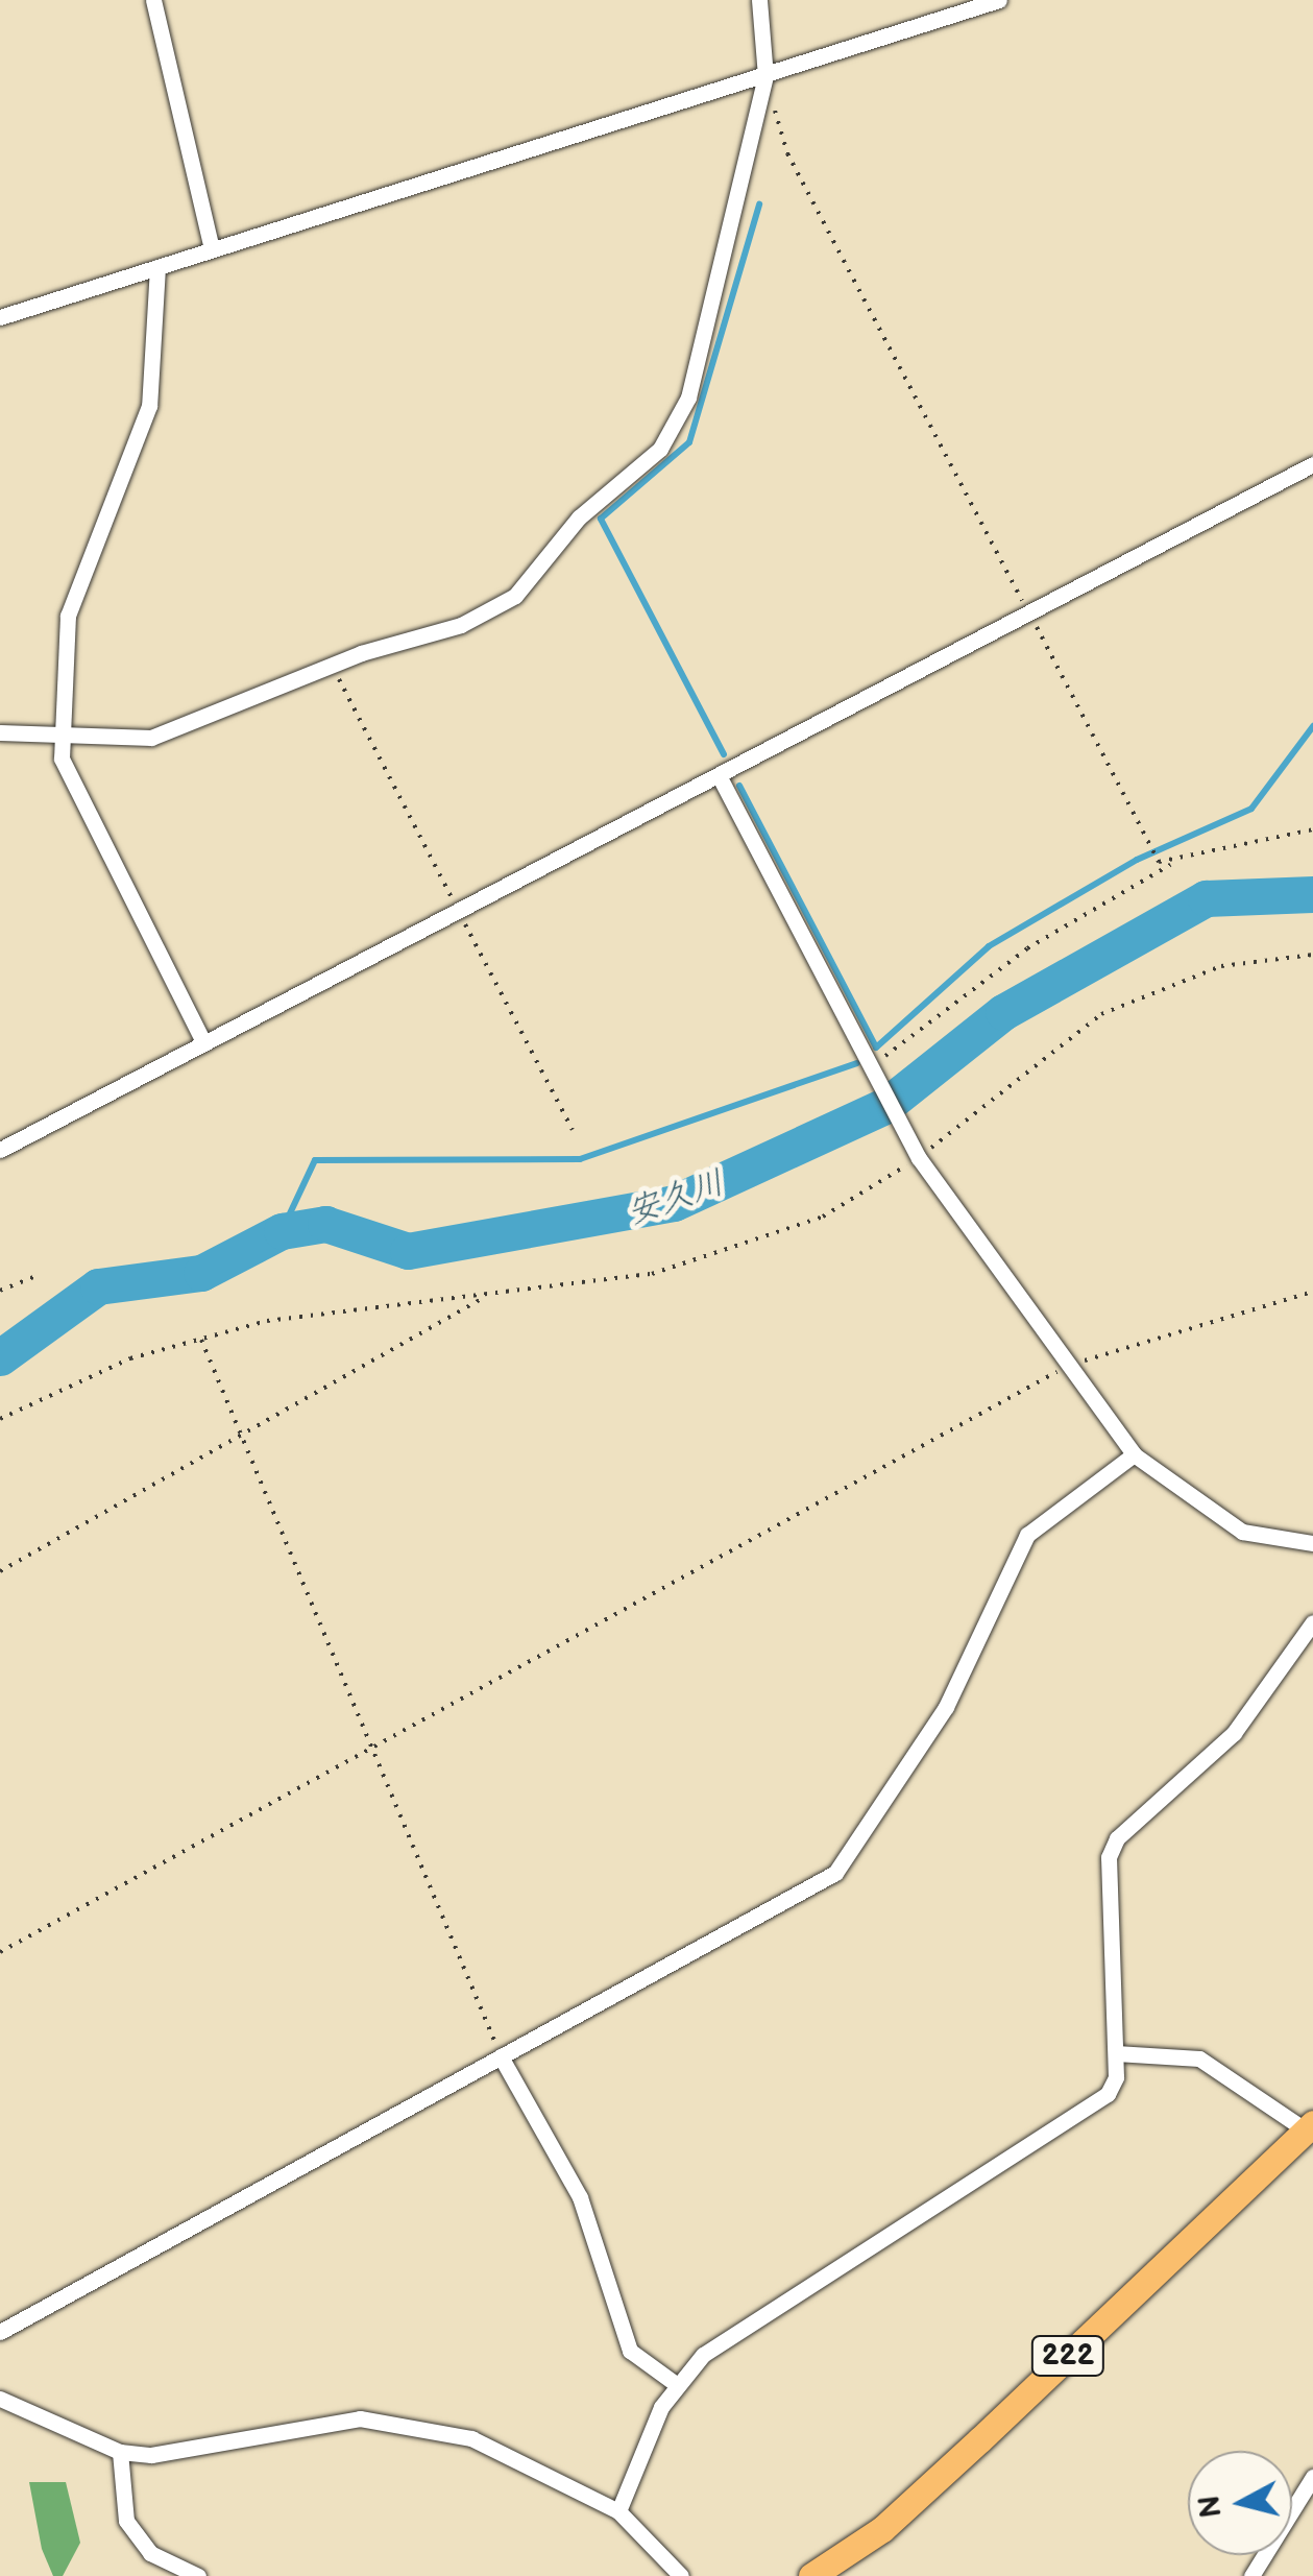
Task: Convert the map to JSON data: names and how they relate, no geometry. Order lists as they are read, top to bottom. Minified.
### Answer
{"streets":{"highway":["222"]},"water":["安久川"],"north":"left"}
